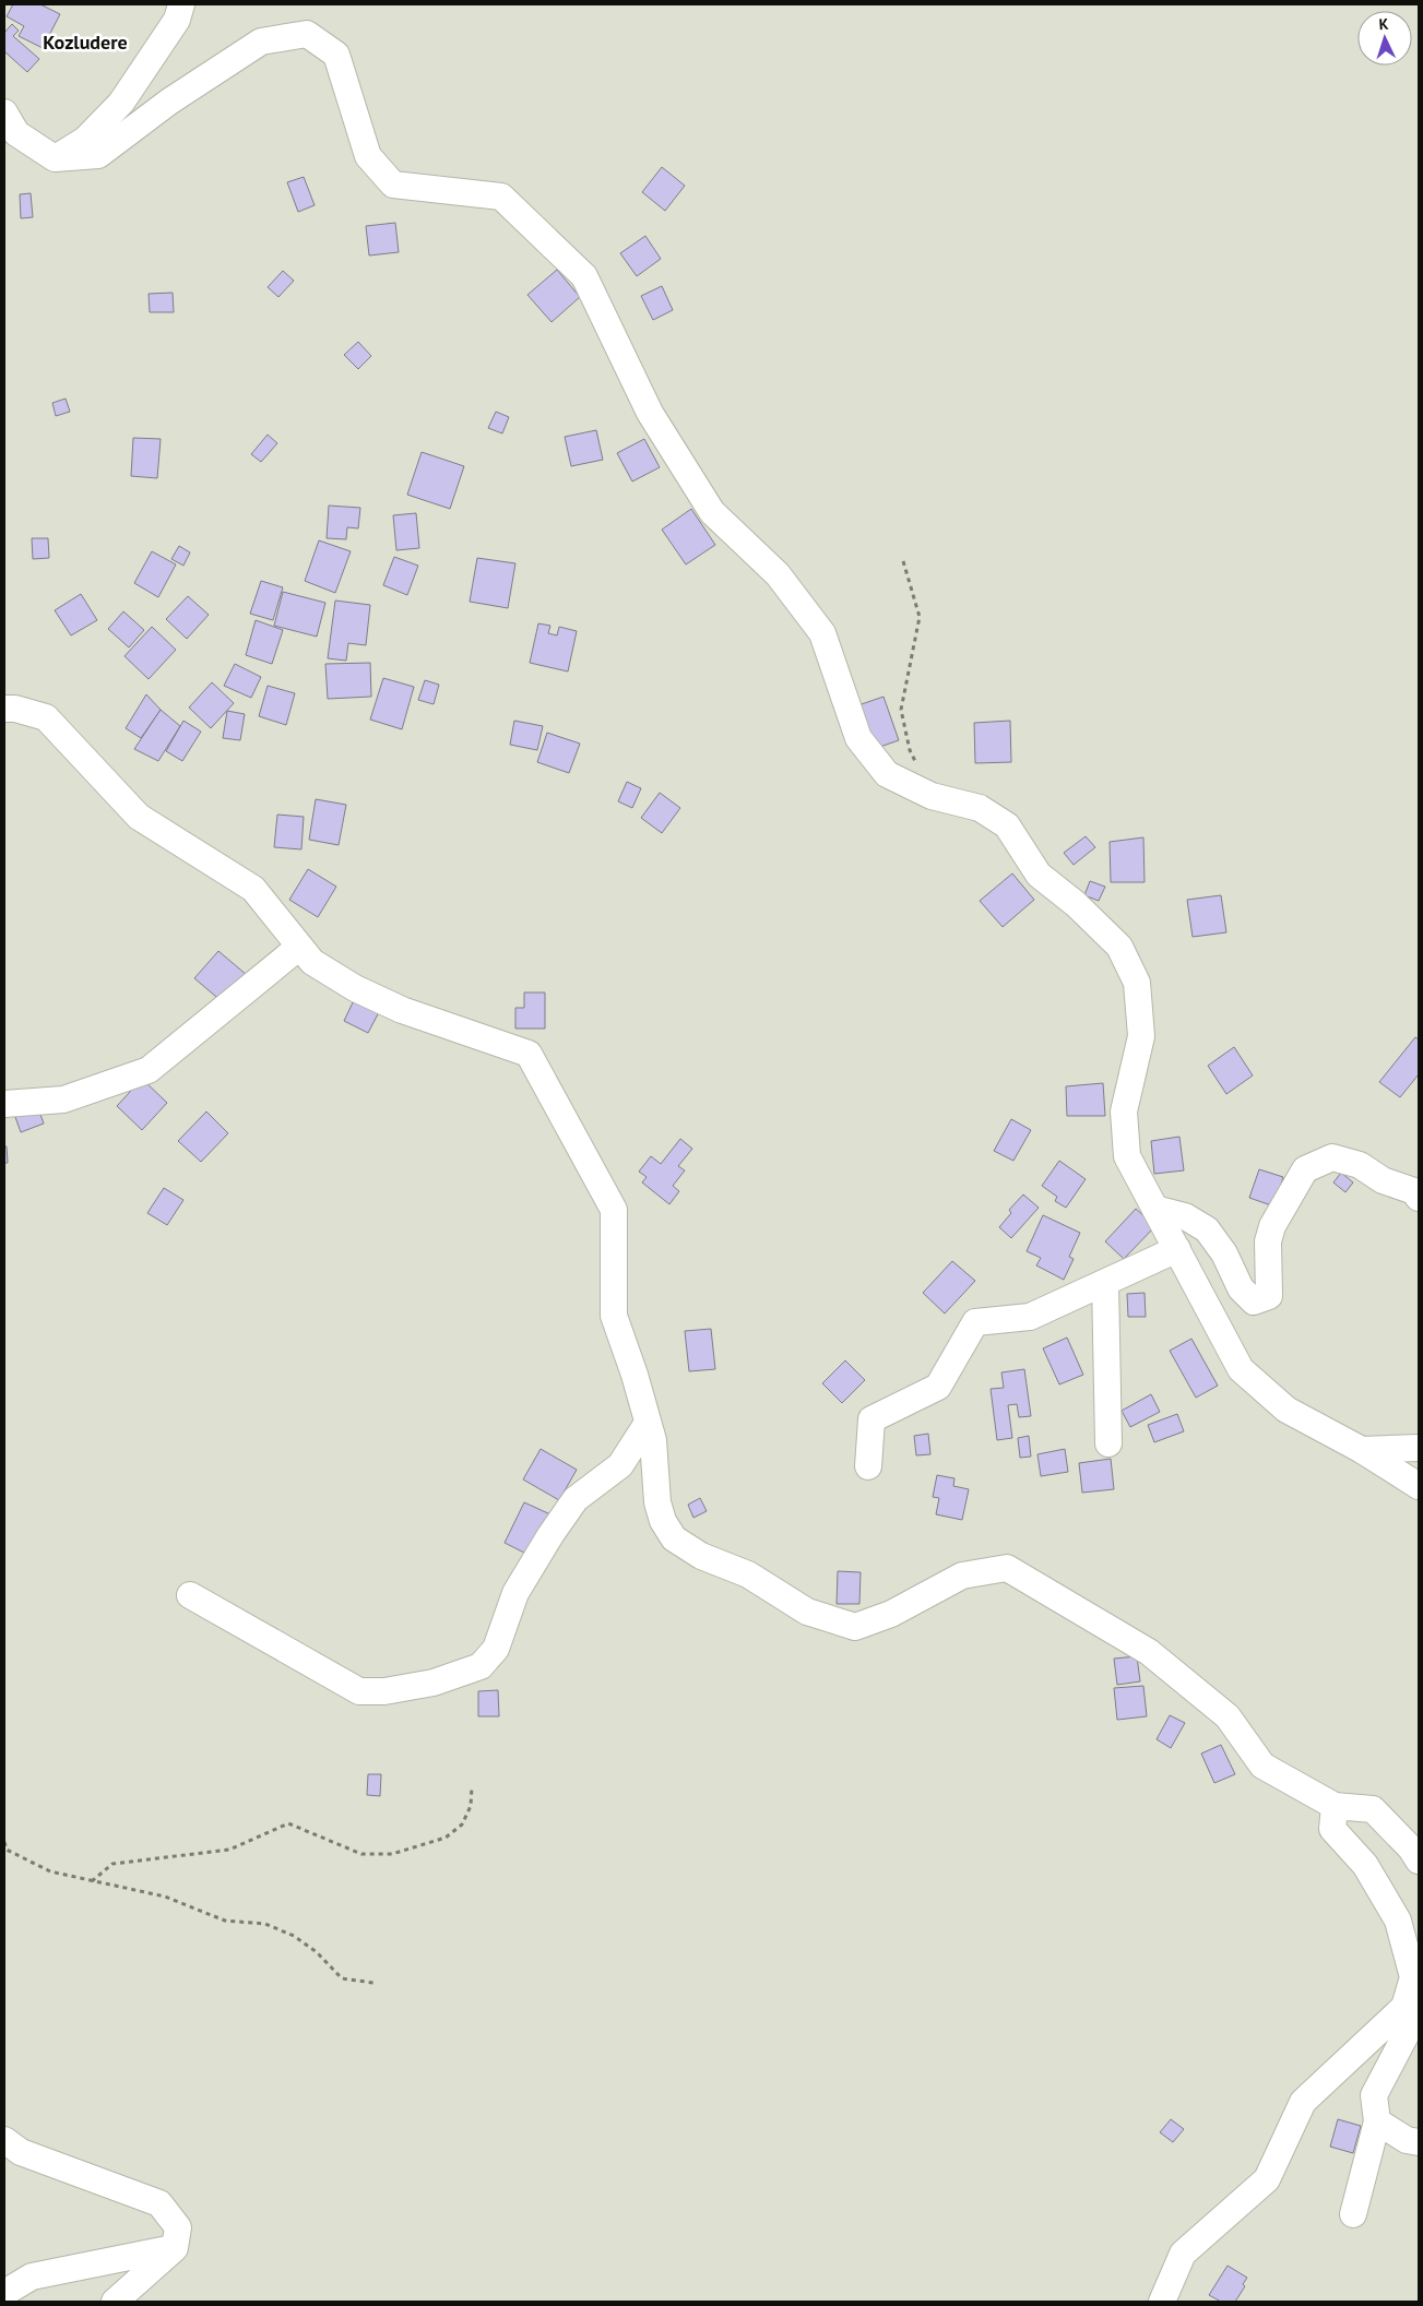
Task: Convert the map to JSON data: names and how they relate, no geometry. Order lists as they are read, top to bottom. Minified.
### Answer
{"districts":["Kozludere"],"north":"top"}
